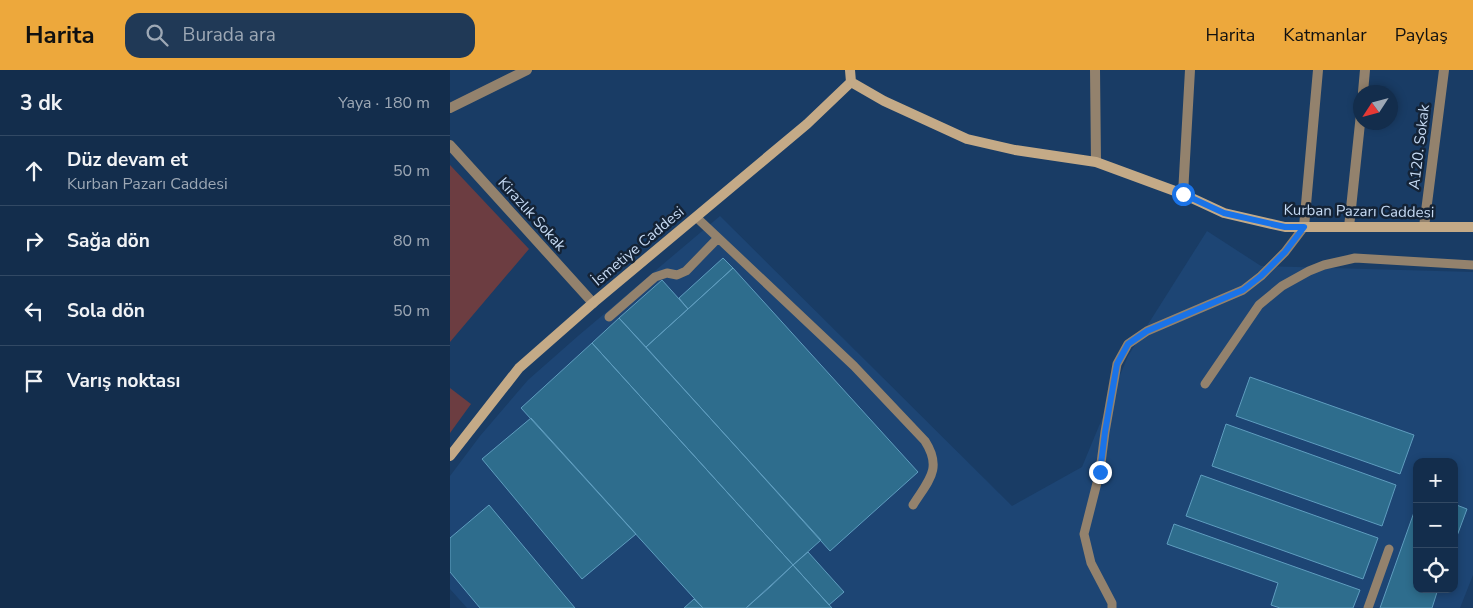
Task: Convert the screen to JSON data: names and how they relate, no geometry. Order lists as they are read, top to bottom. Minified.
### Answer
{"streets":{"main road":["Kurban Pazarı Caddesi","İsmetiye Caddesi"],"street":["A120. Sokak","Kirazlık Sokak"]},"crossings":[["A120. Sokak","Kurban Pazarı Caddesi"],["Kurban Pazarı Caddesi","İsmetiye Caddesi"],["Kirazlık Sokak","İsmetiye Caddesi"]],"north":"bottom left","page":{"header":"Harita","search":"Burada ara","nav":["Harita","Katmanlar","Paylaş"],"heading":["3 dk","Yaya · 180 m"],"list":[["Düz devam et","Kurban Pazarı Caddesi","50 m"],["Sağa dön","80 m"],["Sola dön","50 m"],"Varış noktası"],"map_buttons":["+","−"]}}
